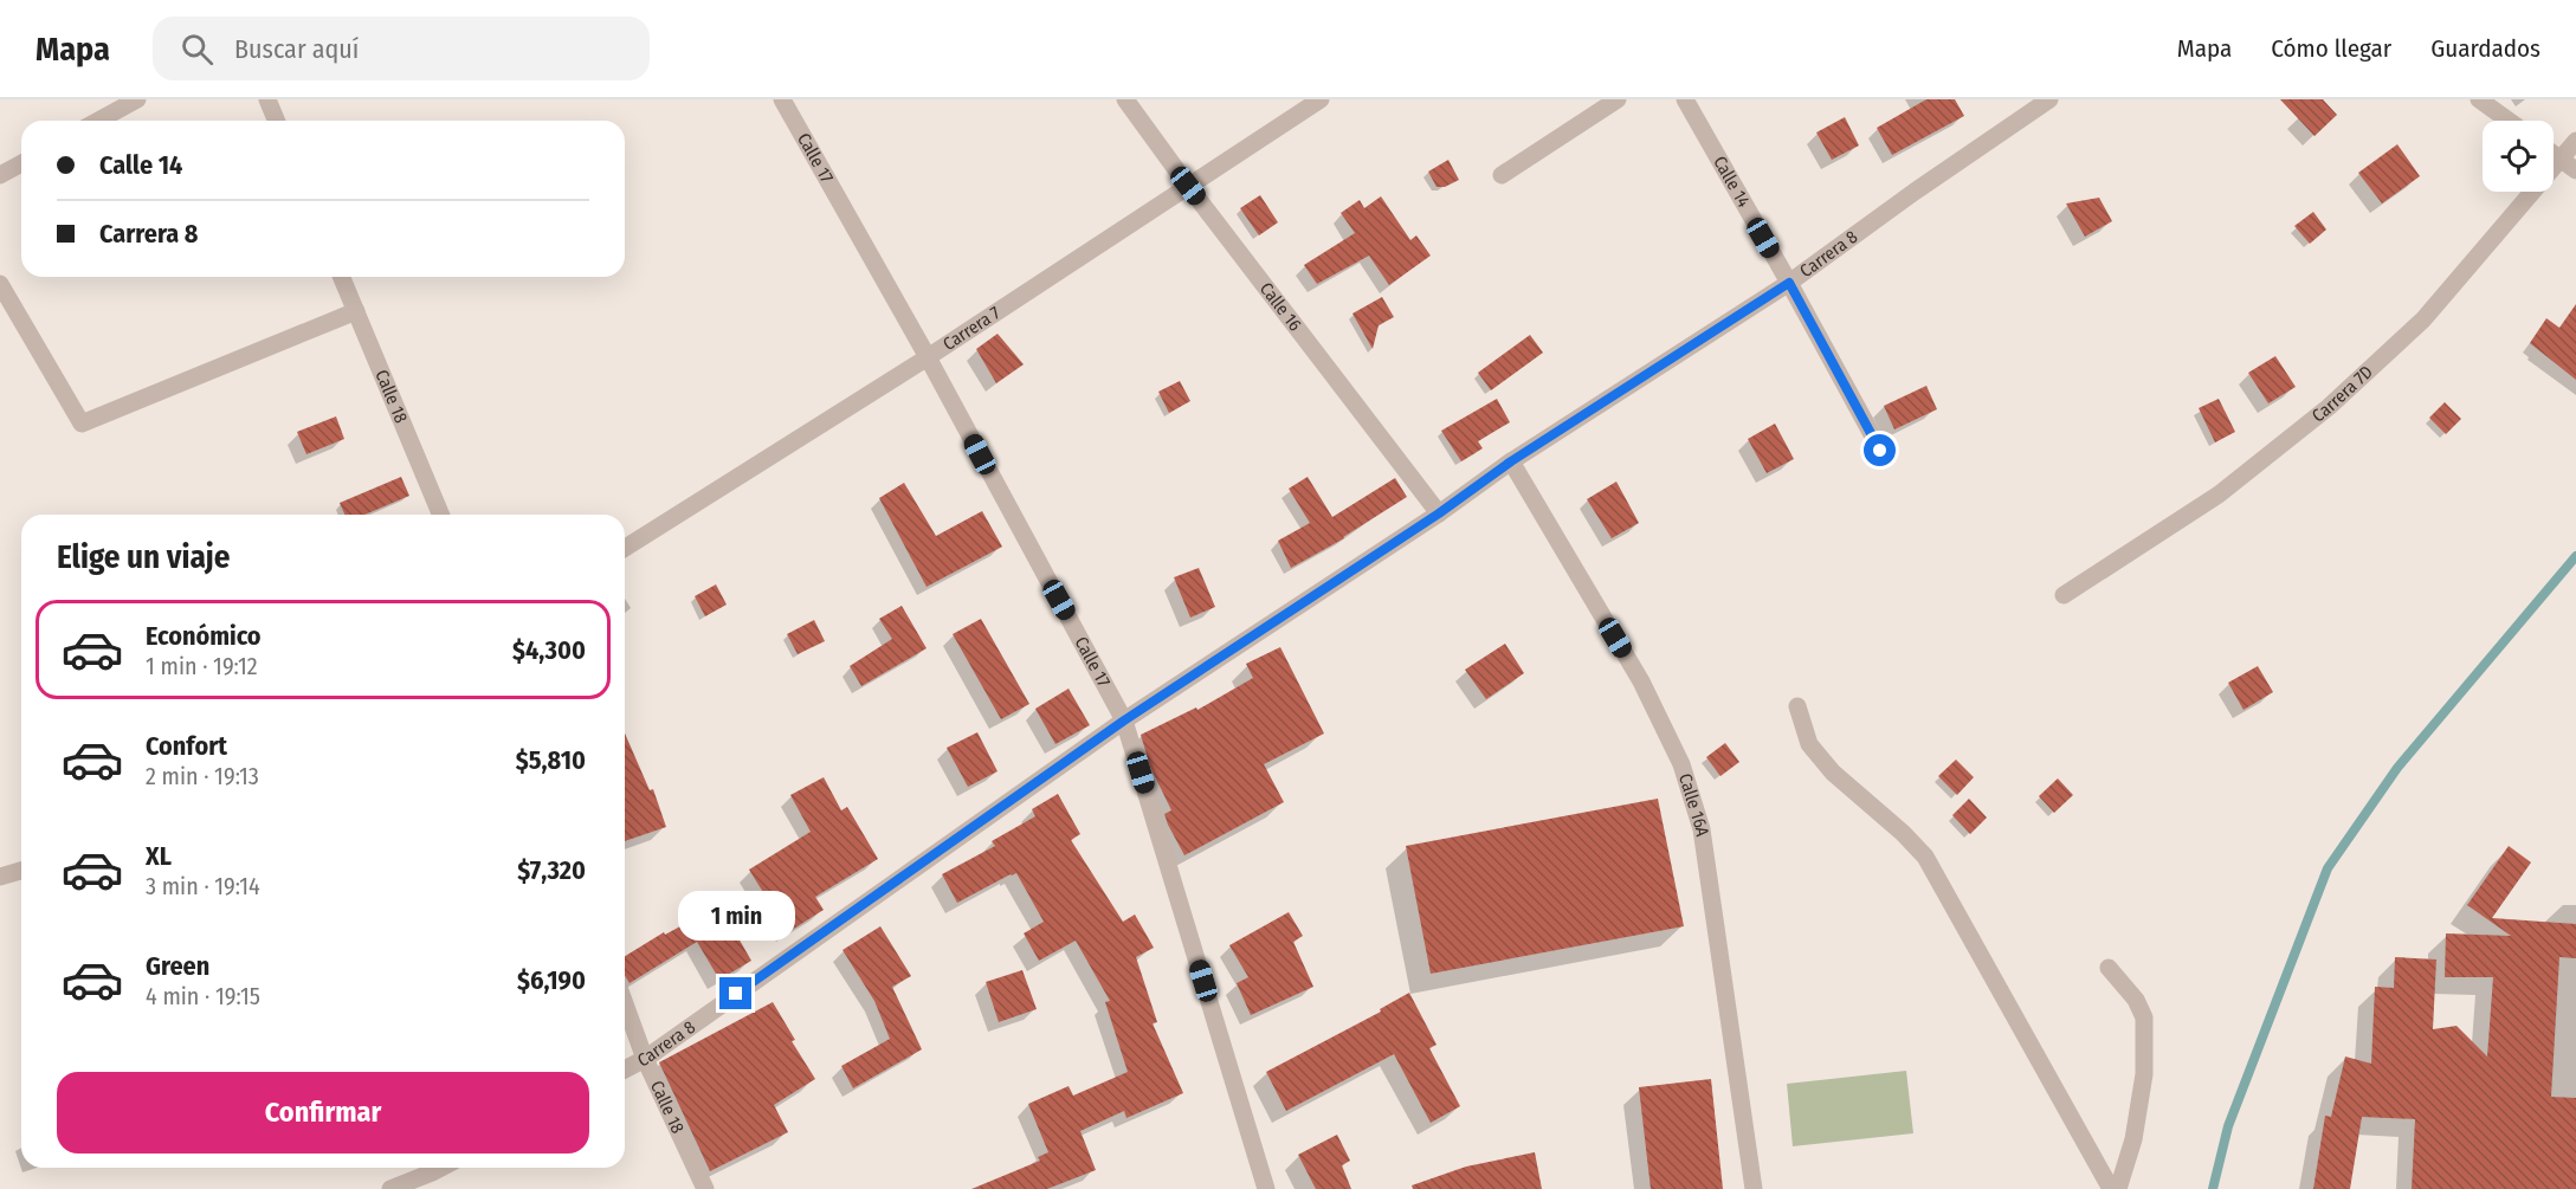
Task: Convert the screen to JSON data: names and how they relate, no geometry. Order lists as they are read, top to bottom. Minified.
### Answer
{"streets":{"street":["Calle 17","Calle 14","Carrera 8","Calle 16","Carrera 7","Carrera 7D","Calle 18","Calle 16A"]},"crossings":[["Calle 17","Carrera 8"],["Calle 17","Carrera 7"],["Calle 14","Carrera 8"],["Carrera 8","Calle 16"],["Carrera 8","Calle 18"],["Carrera 8","Calle 16A"],["Calle 16","Carrera 7"]],"page":{"header":"Mapa","search":"Buscar aquí","nav":["Mapa","Cómo llegar","Guardados"],"banner":["Calle 14","Carrera 8"],"heading":"Elige un viaje","list":[{"name":"Económico","note":"1 min · 19:12","value":"$4,300"},{"name":"Confort","note":"2 min · 19:13","value":"$5,810"},{"name":"XL","note":"3 min · 19:14","value":"$7,320"},{"name":"Green","note":"4 min · 19:15","value":"$6,190"}],"bubble":"1 min","buttons":"Confirmar"}}
